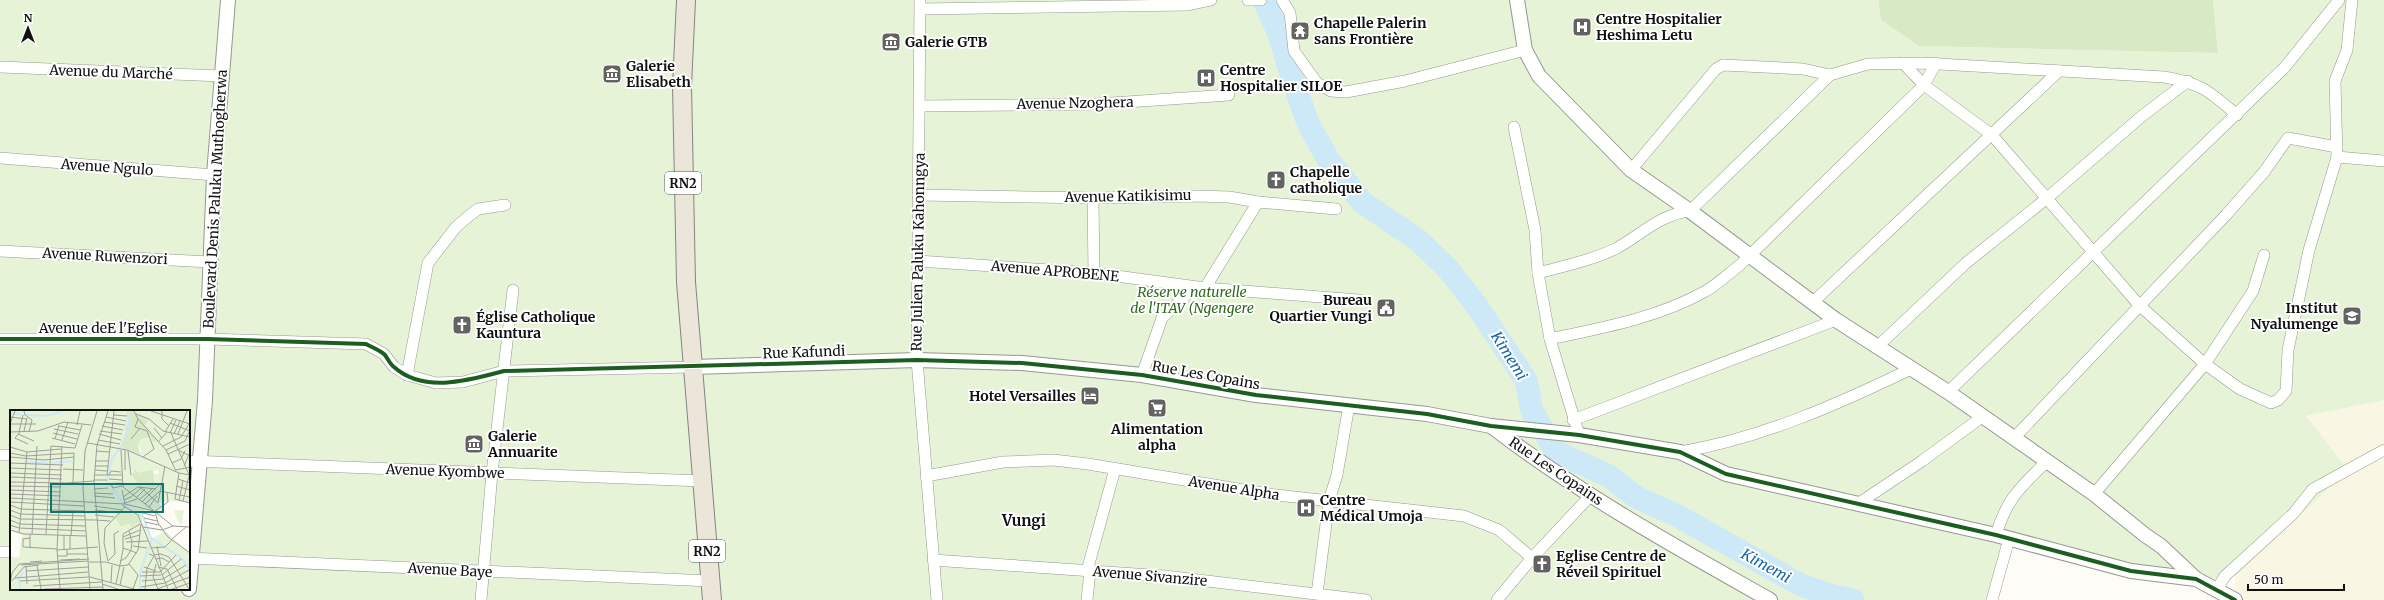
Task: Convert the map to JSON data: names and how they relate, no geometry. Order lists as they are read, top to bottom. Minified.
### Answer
{"streets":{"highway":["RN2"],"street":["Avenue du Marché","Avenue Nzoghera","Avenue Ngulo","Avenue Katikisimu","Boulevard Denis Paluku Muthogherwa","Rue Julien Paluku Kahonngya","Avenue Ruwenzori","Avenue APROBENE","Avenue deE l'Eglise","Rue Kafundi","Rue Les Copains","Avenue Kyombwe","Avenue Alpha","Avenue Baye","Avenue Sivanzire"]},"crossings":[["Avenue du Marché","Boulevard Denis Paluku Muthogherwa"],["Avenue Nzoghera","Rue Julien Paluku Kahonngya"],["Avenue Ngulo","Boulevard Denis Paluku Muthogherwa"],["RN2","Avenue deE l'Eglise"],["RN2","Rue Kafundi"],["RN2","Avenue Kyombwe"],["RN2","Avenue Baye"],["Avenue Katikisimu","Rue Julien Paluku Kahonngya"],["Boulevard Denis Paluku Muthogherwa","Avenue Ruwenzori"],["Boulevard Denis Paluku Muthogherwa","Avenue deE l'Eglise"],["Boulevard Denis Paluku Muthogherwa","Avenue Kyombwe"],["Boulevard Denis Paluku Muthogherwa","Avenue Baye"],["Rue Julien Paluku Kahonngya","Avenue APROBENE"],["Rue Julien Paluku Kahonngya","Rue Kafundi"],["Rue Julien Paluku Kahonngya","Rue Les Copains"],["Rue Julien Paluku Kahonngya","Avenue Alpha"],["Rue Julien Paluku Kahonngya","Avenue Sivanzire"],["Avenue deE l'Eglise","Rue Kafundi"],["Rue Kafundi","Rue Les Copains"]],"districts":["Vungi"],"water":["Kimemi"],"parks":["Réserve naturelle de l'ITAV (Ngengere"],"places":{"hospital":["Centre Hospitalier Heshima Letu","Centre Hospitalier SILOE","Centre Médical Umoja"],"temple":["Chapelle Palerin sans Frontière"],"museum":["Galerie GTB","Galerie Elisabeth","Galerie Annuarite"],"church":["Chapelle catholique","Église Catholique Kauntura","Eglise Centre de Réveil Spirituel"],"public building":["Bureau Quartier Vungi"],"school or university":["Institut Nyalumenge"],"hotel":["Hotel Versailles"],"supermarket":["Alimentation alpha"]},"scale_bar":"50 m","north":"top"}
